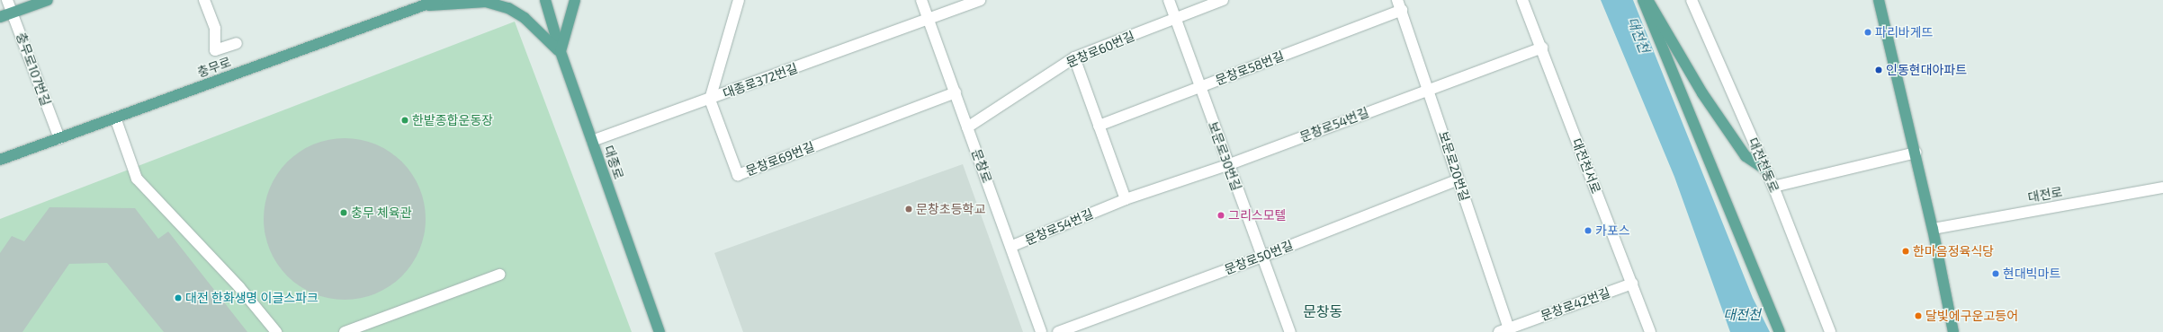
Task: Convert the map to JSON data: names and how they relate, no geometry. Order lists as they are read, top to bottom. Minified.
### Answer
{"streets":{"main road":["충무로","대종로"],"street":["문창로60번길","문창로58번길","충무로107번길","대종로372번길","문창로54번길","보문로30번길","문창로69번길","대전천동로","문창로","보문로20번길","대전천서로","대전로","문창로50번길","문창로42번길"]},"crossings":[["문창로60번길","보문로30번길"],["문창로60번길","문창로"],["충무로","충무로107번길"],["문창로58번길","보문로30번길"],["문창로58번길","보문로20번길"],["대종로372번길","문창로69번길"],["대종로372번길","대종로"],["대종로372번길","문창로"],["문창로54번길","보문로30번길"],["문창로54번길","문창로"],["문창로54번길","보문로20번길"],["문창로54번길","대전천서로"],["보문로30번길","문창로50번길"],["문창로69번길","문창로"],["보문로20번길","문창로50번길"],["보문로20번길","문창로42번길"],["대전천서로","문창로42번길"]],"districts":["문창동"],"water":["대전천"],"places":["파리바게뜨","인동현대아파트","한밭종합운동장","문창초등학교","충무 체육관","그리스모텔","카포스","한마음정육식당","현대빅마트","대전 한화생명 이글스파크","달빛에구운고등어"]}
